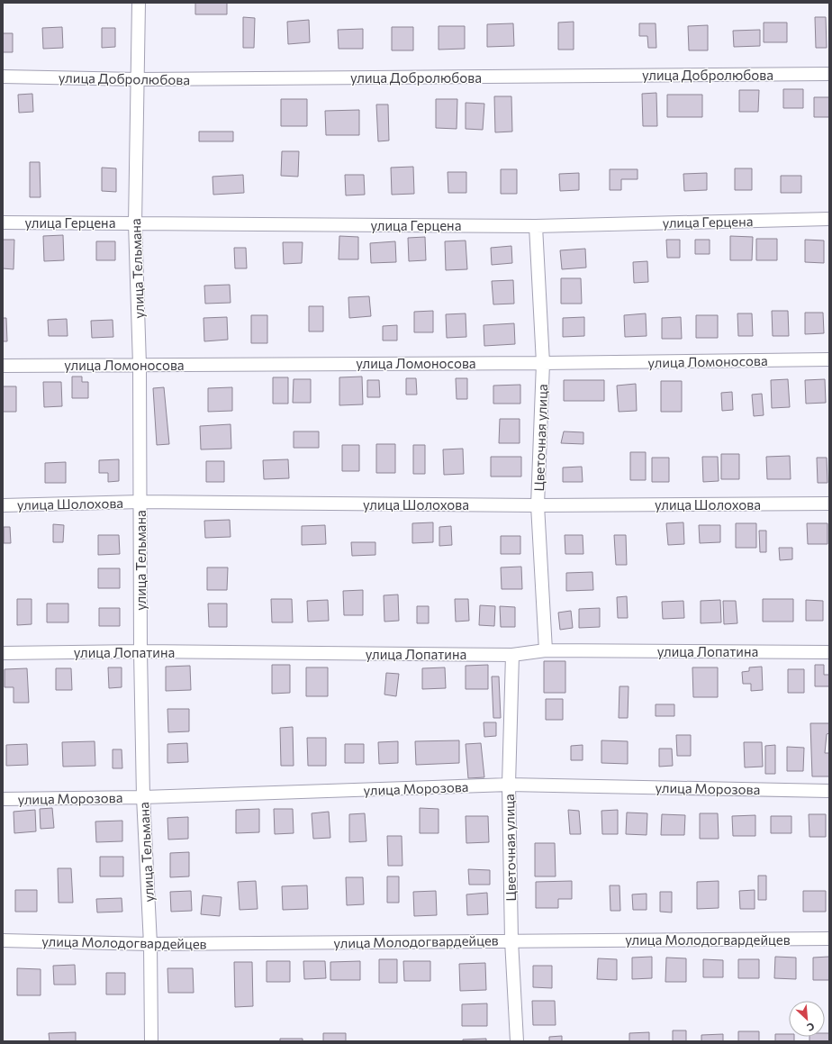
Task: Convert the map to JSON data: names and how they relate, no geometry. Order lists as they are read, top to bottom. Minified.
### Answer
{"streets":{"street":["улица Добролюбова","улица Герцена","улица Тельмана","улица Ломоносова","Цветочная улица","улица Шолохова","улица Лопатина","улица Морозова","улица Молодогвардейцев"]},"crossings":[["улица Добролюбова","улица Тельмана"],["улица Герцена","улица Тельмана"],["улица Герцена","Цветочная улица"],["улица Тельмана","улица Ломоносова"],["улица Тельмана","улица Шолохова"],["улица Тельмана","улица Лопатина"],["улица Тельмана","улица Морозова"],["улица Тельмана","улица Молодогвардейцев"],["улица Ломоносова","Цветочная улица"],["Цветочная улица","улица Шолохова"],["Цветочная улица","улица Лопатина"],["Цветочная улица","улица Морозова"],["Цветочная улица","улица Молодогвардейцев"]],"north":"bottom right"}
